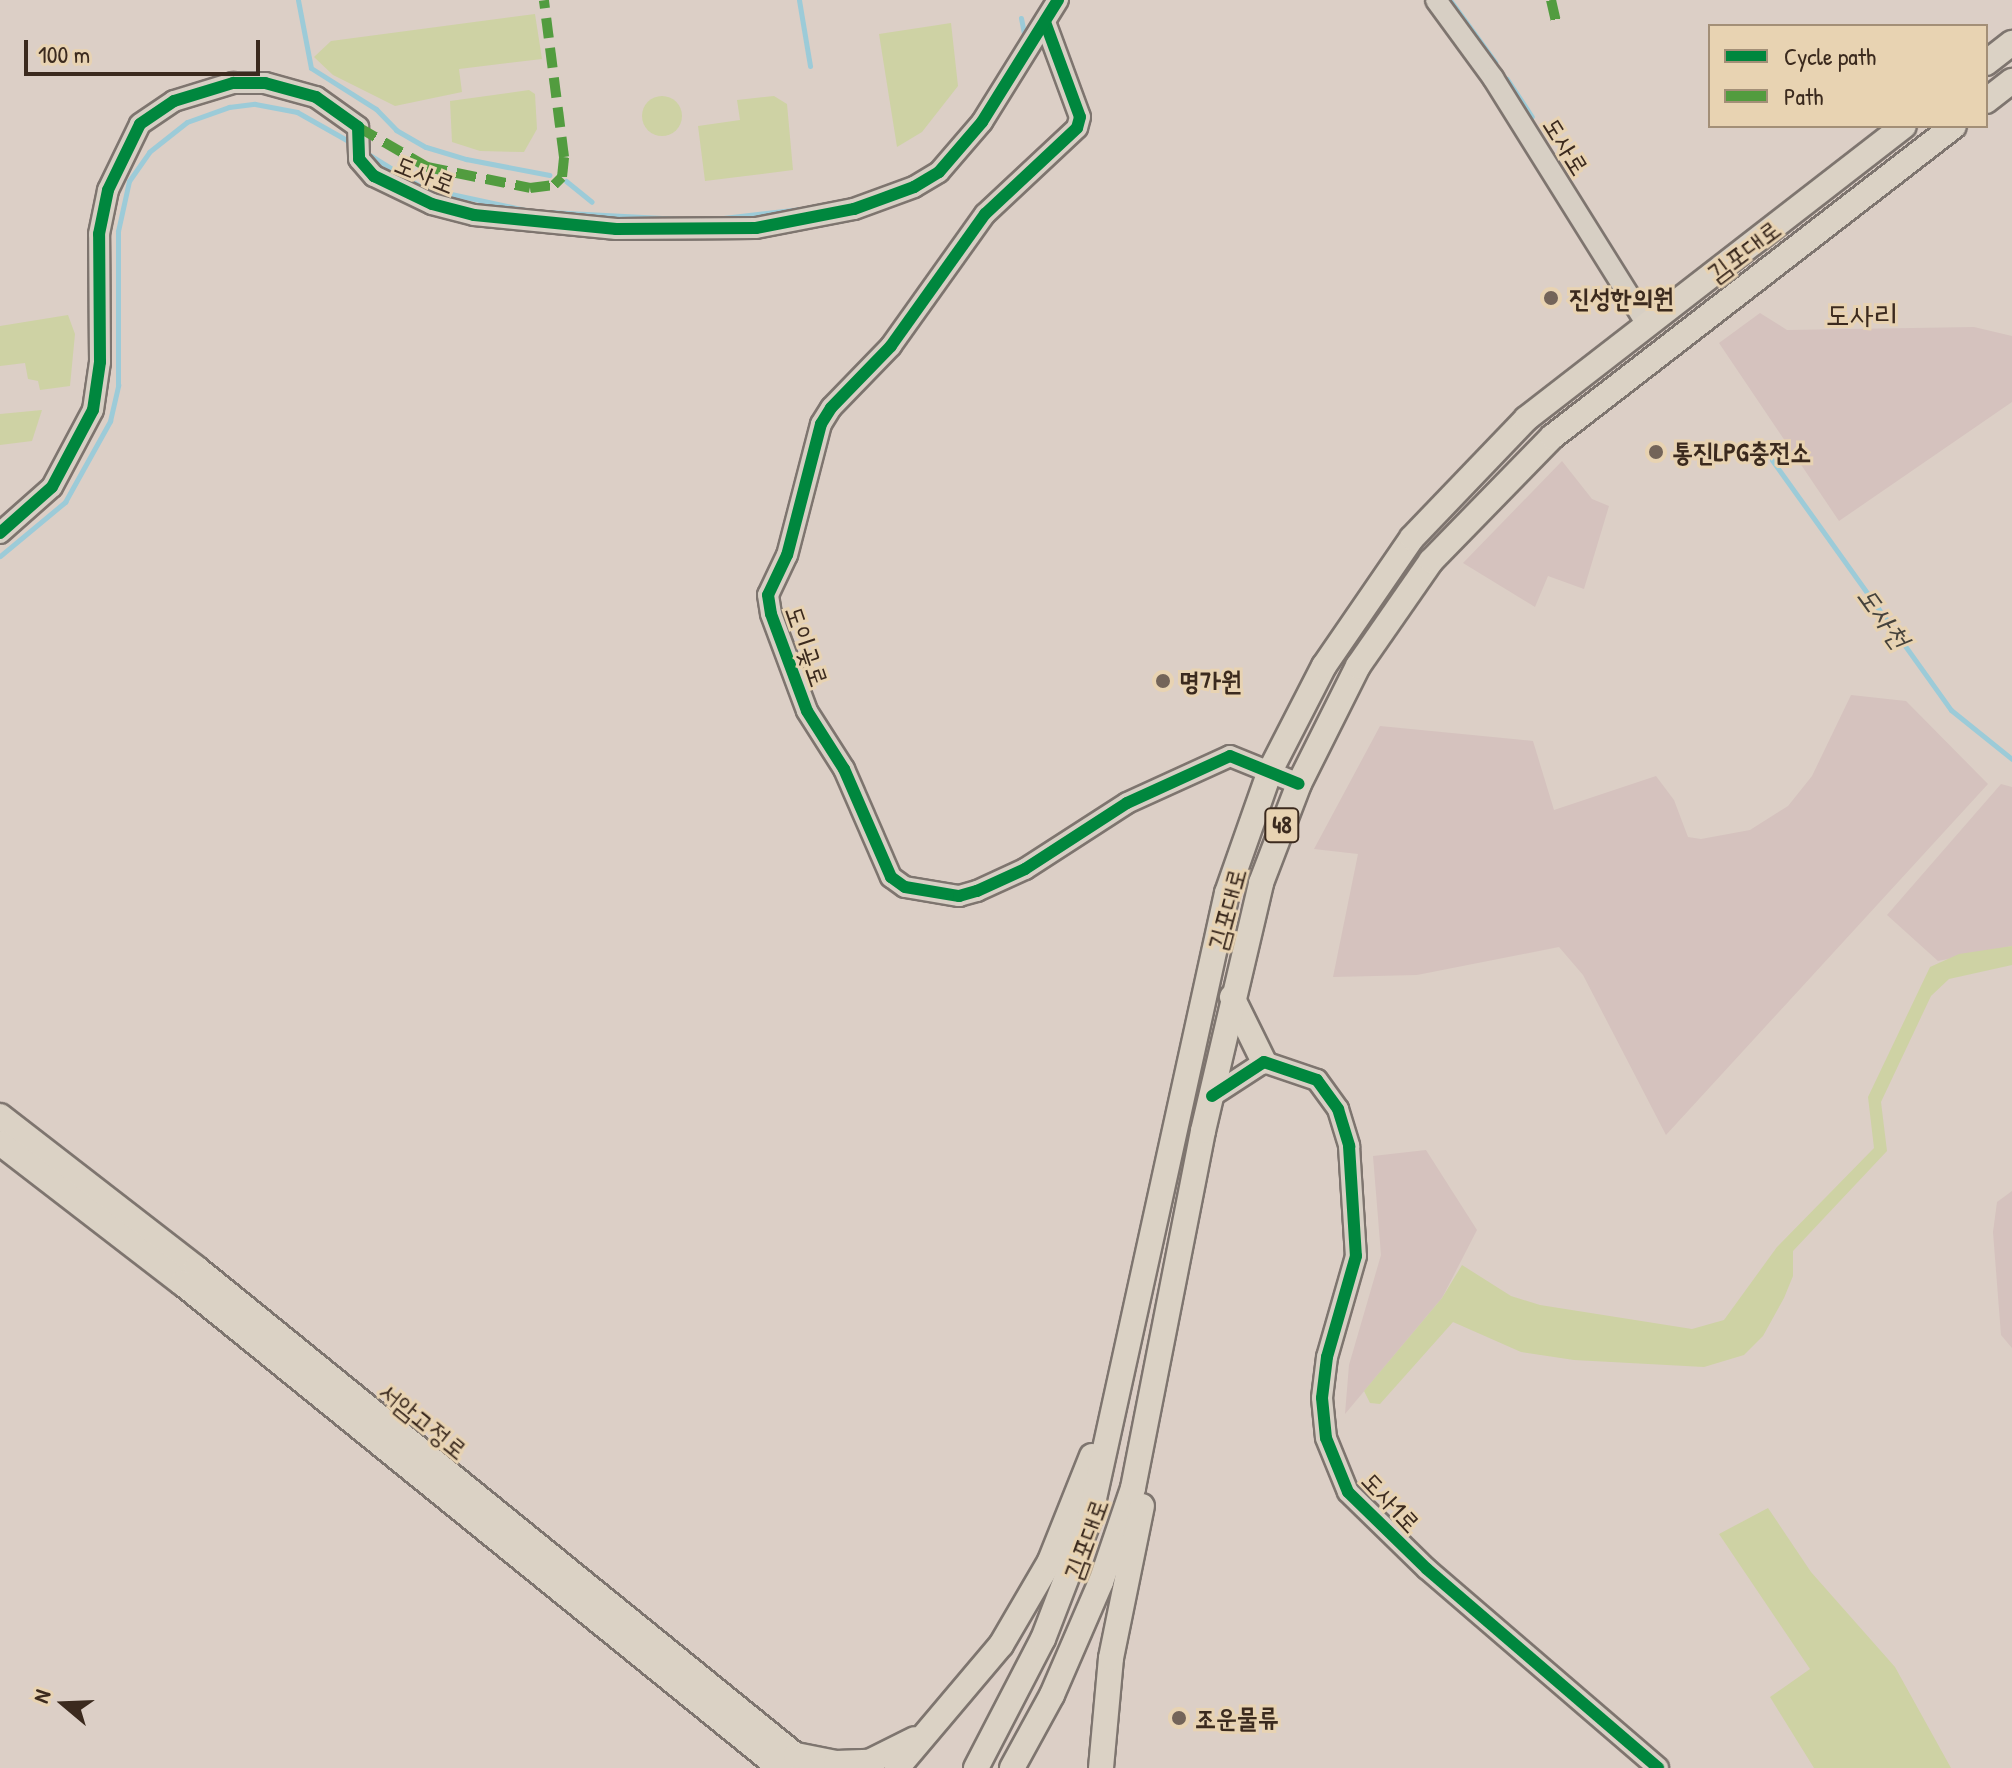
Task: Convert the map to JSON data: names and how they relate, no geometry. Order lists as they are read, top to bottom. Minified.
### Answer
{"streets":{"main road":["김포대로","48","서암고정로"],"street":["도사로","도이곶로","도사1로"]},"crossings":[["도사로","김포대로"],["도사로","도이곶로"],["김포대로","도이곶로"]],"districts":["도사리"],"water":["도사천"],"places":["진성한의원","통진LPG충전소","명가원","조운물류"],"legend":["Cycle path","Path"],"scale_bar":"100 m","north":"left"}
